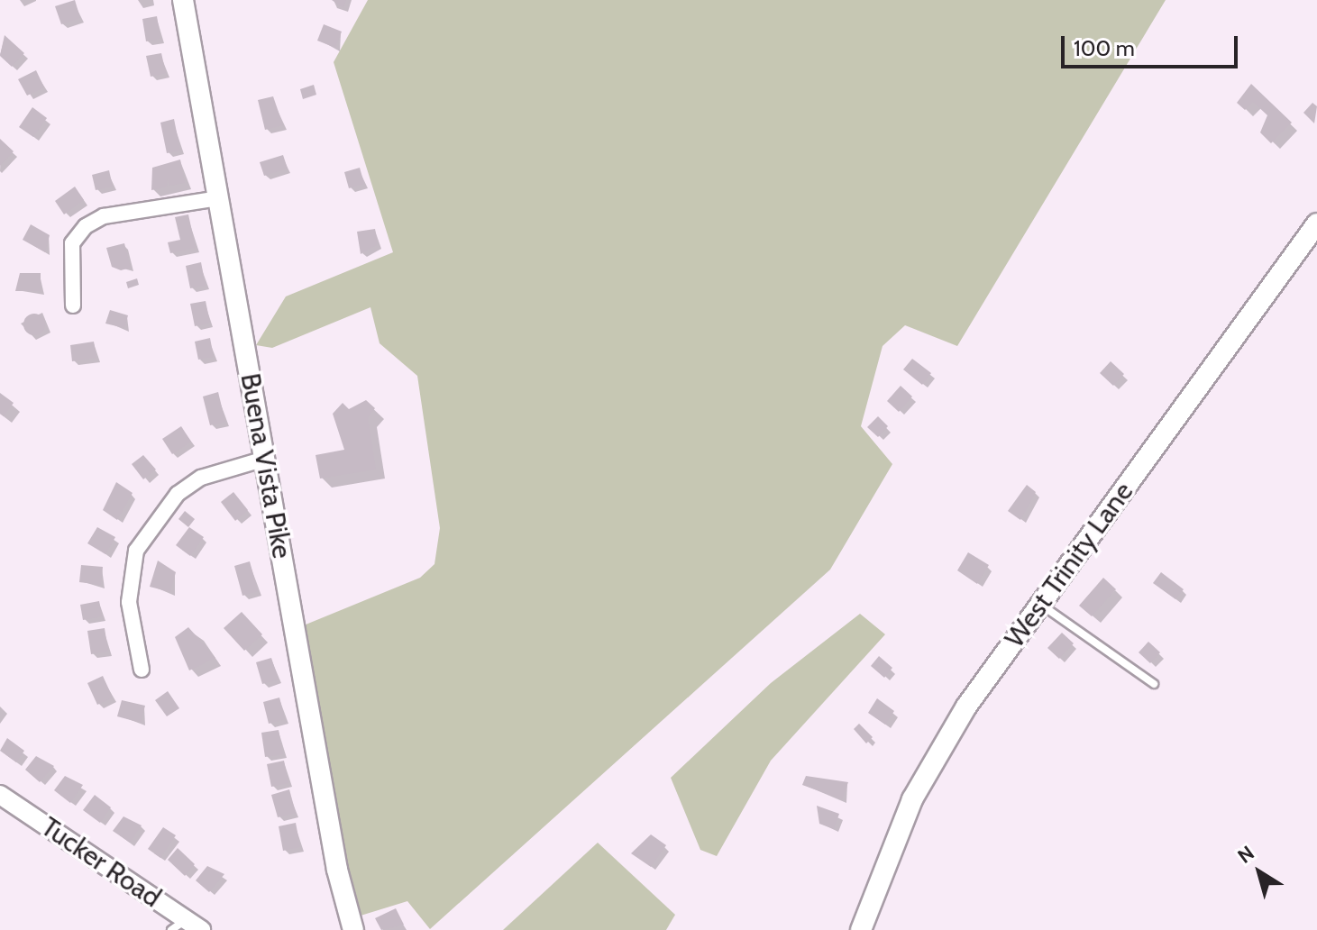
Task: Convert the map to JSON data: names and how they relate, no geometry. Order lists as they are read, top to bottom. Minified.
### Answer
{"streets":{"main road":["Buena Vista Pike","West Trinity Lane"],"street":["Tucker Road"]},"scale_bar":"100 m","north":"top left"}
